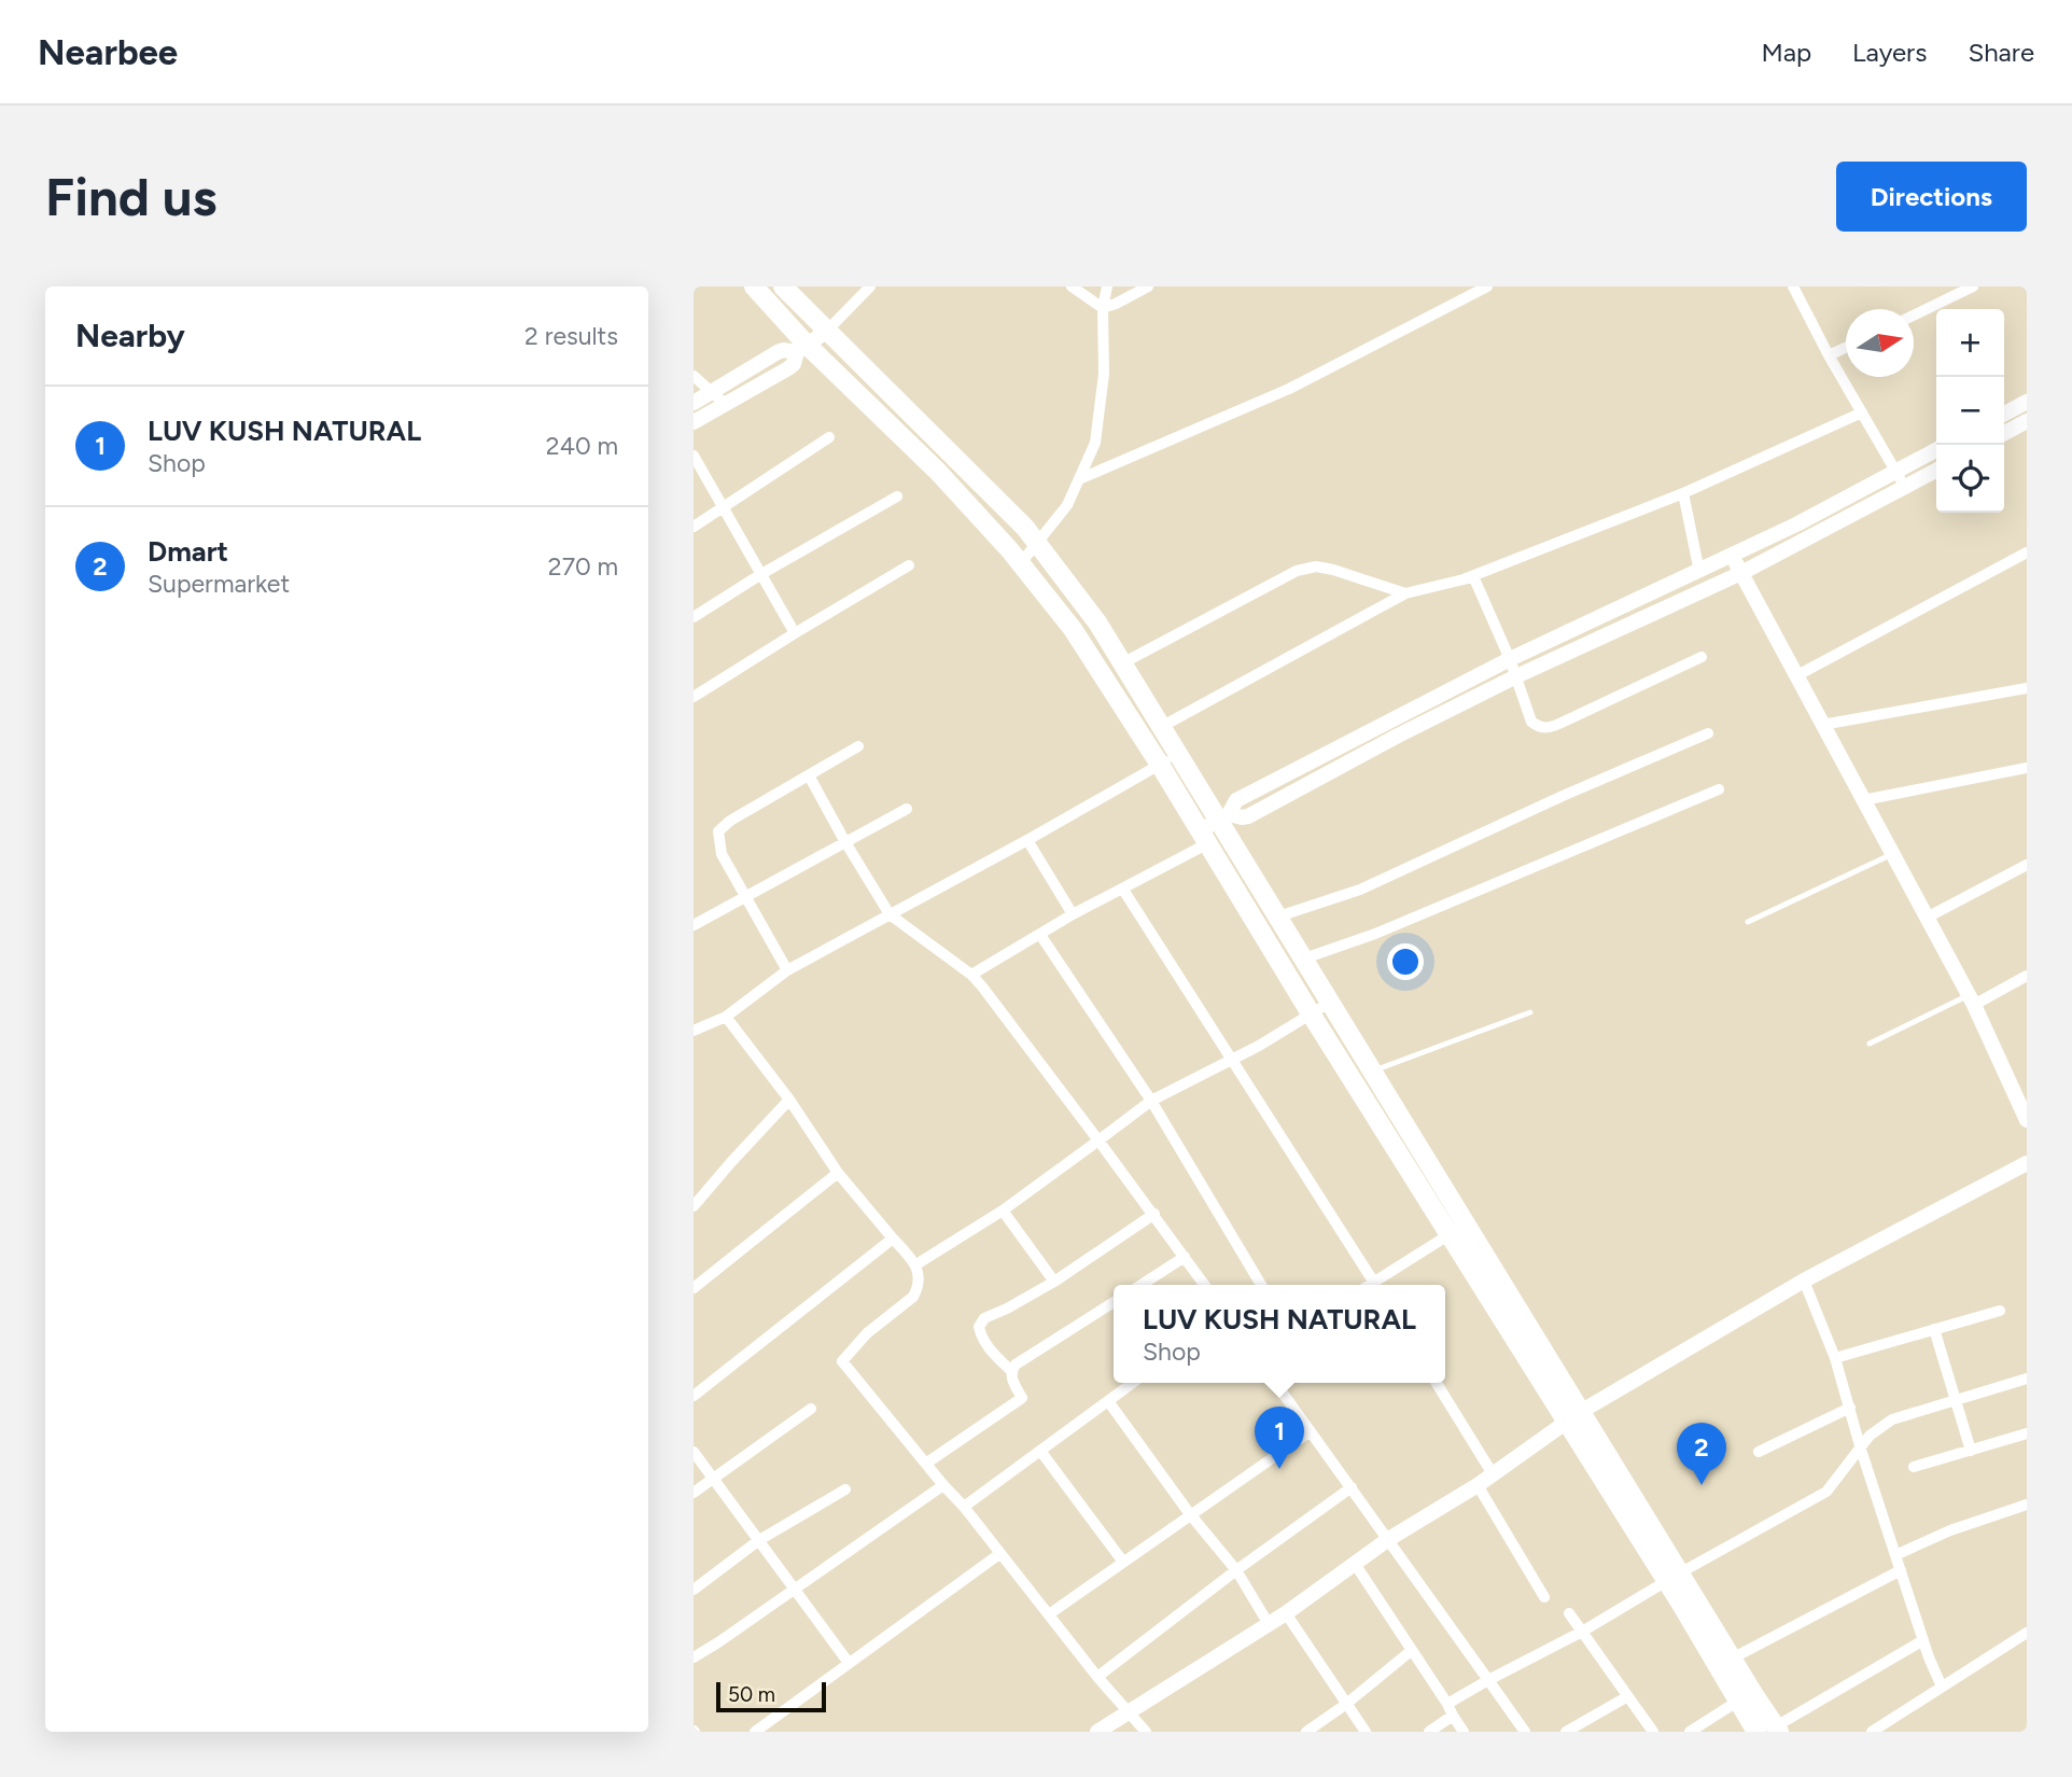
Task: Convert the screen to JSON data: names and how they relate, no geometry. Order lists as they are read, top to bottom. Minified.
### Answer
{"scale_bar":"50 m","north":"right","page":{"header":"Nearbee","nav":["Map","Layers","Share"],"buttons":"Directions","title":"Find us","heading":["Nearby","2 results"],"map_buttons":["+","−"],"list":[{"mark":"1","name":"LUV KUSH NATURAL","note":"Shop","value":"240 m"},{"mark":"2","name":"Dmart","note":"Supermarket","value":"270 m"}],"popup":["LUV KUSH NATURAL","Shop"],"pins":["1","2"],"scale":"50 m"}}
